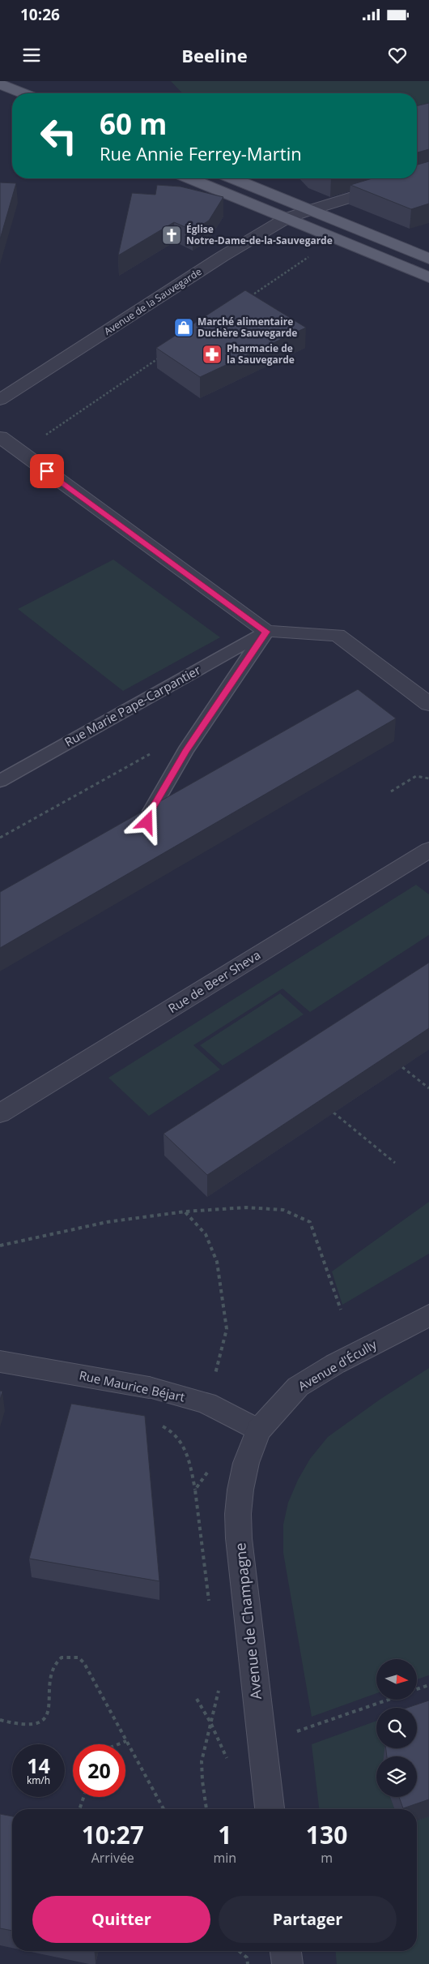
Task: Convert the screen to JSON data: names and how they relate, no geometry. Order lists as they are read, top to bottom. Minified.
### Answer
{"streets":{"street":["Avenue de la Sauvegarde","Rue de Beer Sheva","Avenue d'Écully","Rue Maurice Béjart","Avenue de Champagne"],"lane":["Rue Marie Pape-Carpantier"]},"crossings":[["Avenue d'Écully","Rue Maurice Béjart"],["Avenue d'Écully","Avenue de Champagne"],["Rue Maurice Béjart","Avenue de Champagne"]],"places":{"church":["Église Notre-Dame-de-la-Sauvegarde"],"shop":["Marché alimentaire Duchère Sauvegarde"],"pharmacy":["Pharmacie de la Sauvegarde"]},"north":"right","page":{"status":"10:26","header":"Beeline","turn":["60 m","Rue Annie Ferrey-Martin"],"speed":"14 km/h","limit":"20","eta":["10:27","Arrivée","1","min","130","m"],"buttons":["Quitter","Partager"]}}
